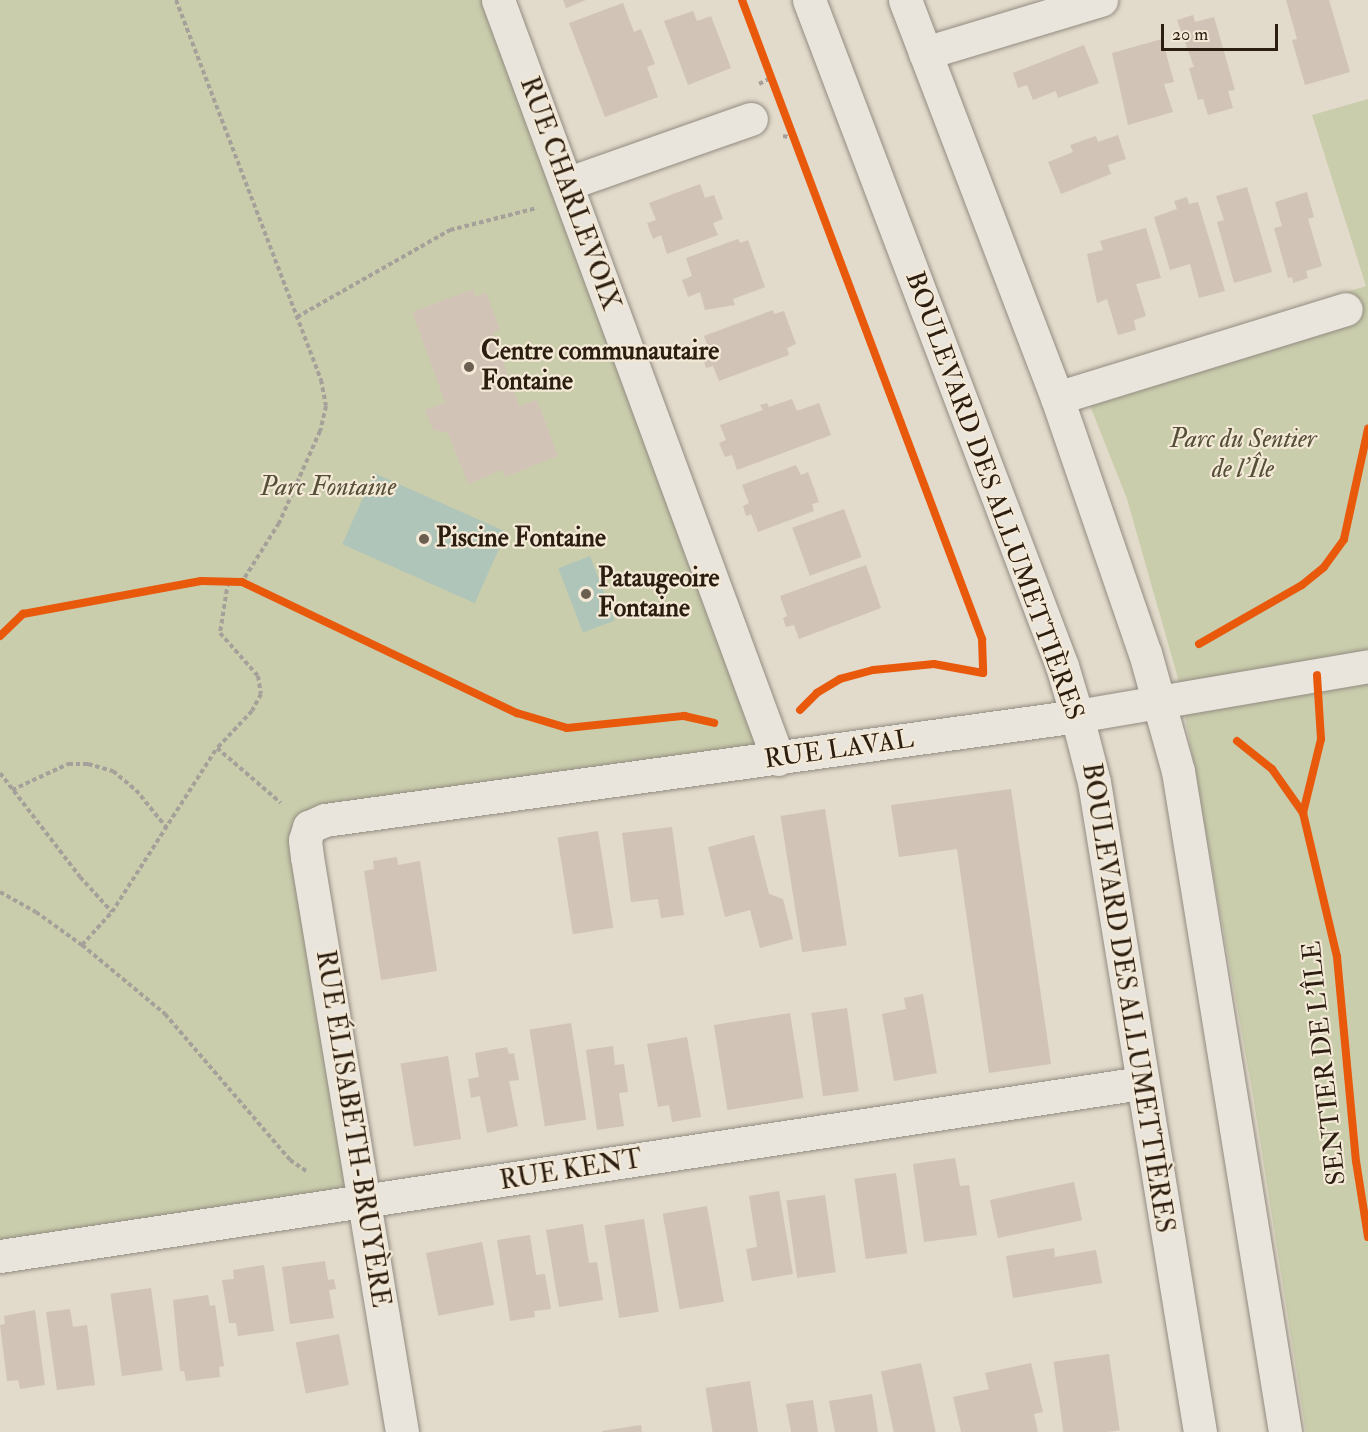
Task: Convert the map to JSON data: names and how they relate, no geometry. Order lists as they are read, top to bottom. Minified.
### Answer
{"streets":{"street":["RUE CHARLEVOIX","BOULEVARD DES ALLUMETTIÈRES","RUE LAVAL","RUE ÉLISABETH-BRUYÈRE","RUE KENT"],"cycle path":["SENTIER DE L'ÎLE"]},"crossings":[["RUE CHARLEVOIX","RUE LAVAL"],["BOULEVARD DES ALLUMETTIÈRES","RUE LAVAL"],["BOULEVARD DES ALLUMETTIÈRES","RUE KENT"],["RUE LAVAL","RUE ÉLISABETH-BRUYÈRE"],["RUE ÉLISABETH-BRUYÈRE","RUE KENT"]],"parks":["Parc du Sentier de l'Île","Parc Fontaine"],"places":["Centre communautaire Fontaine","Piscine Fontaine","Pataugeoire Fontaine"],"scale_bar":"20 m"}
